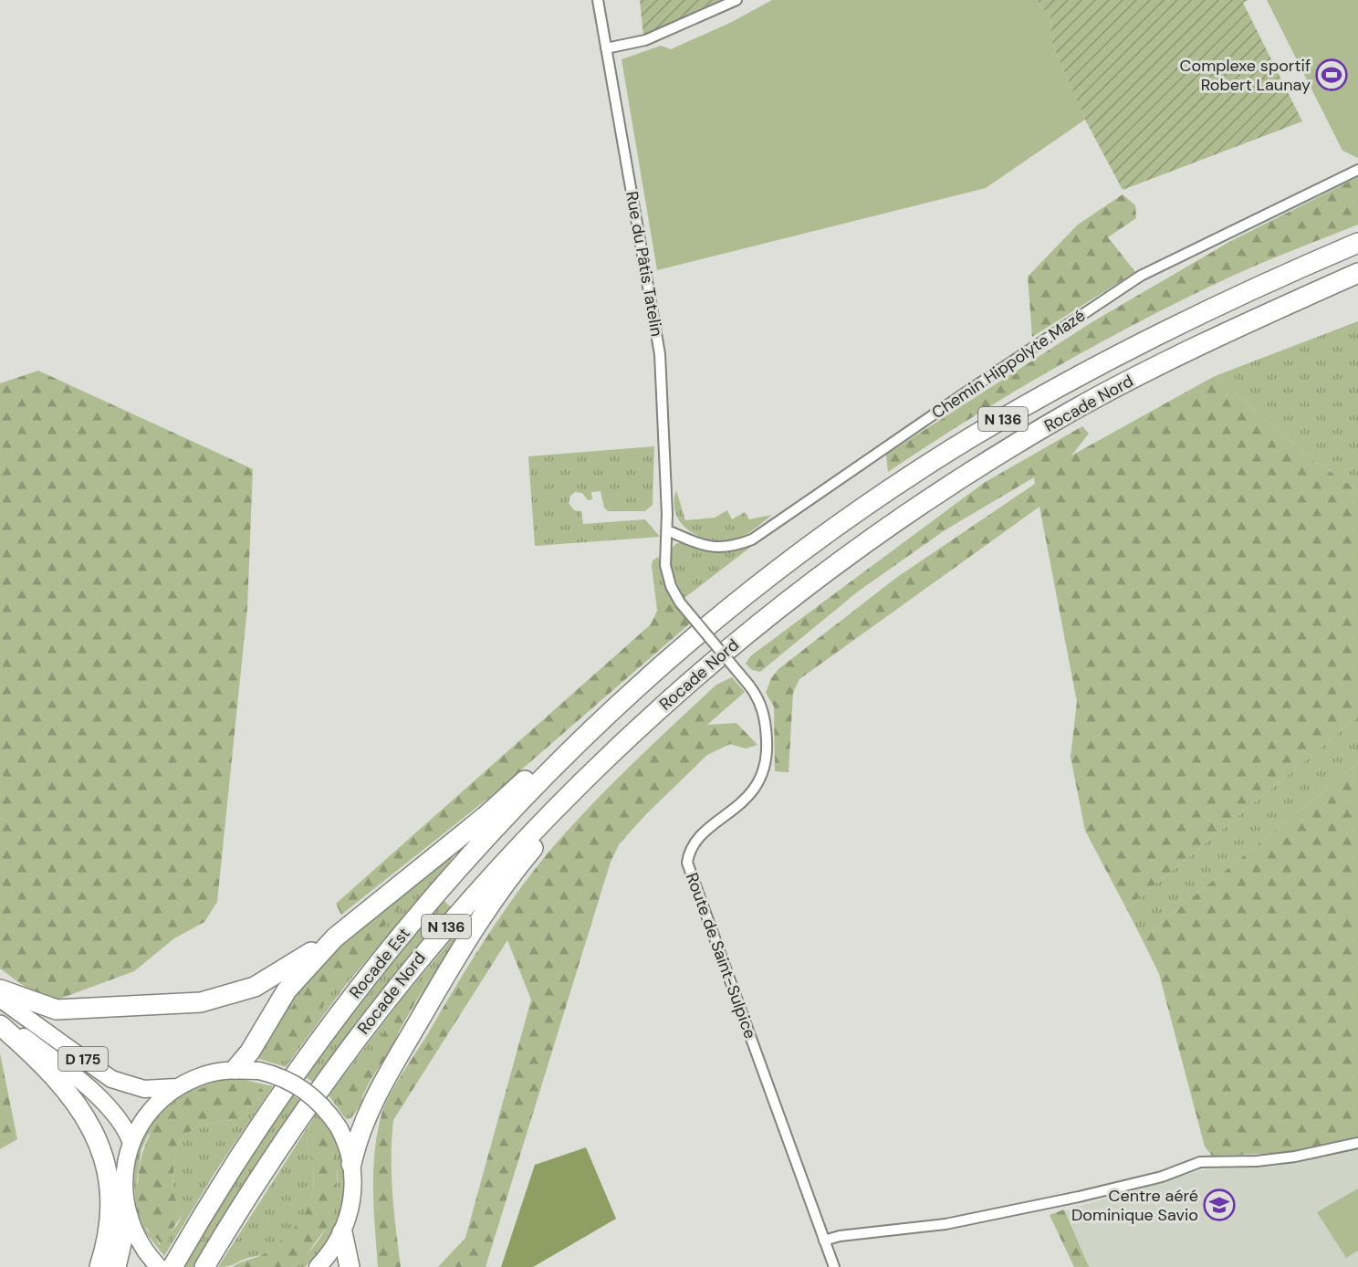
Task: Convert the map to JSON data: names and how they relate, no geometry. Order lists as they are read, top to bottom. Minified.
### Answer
{"streets":{"highway":["Rocade Nord","N 136","Rocade Est"],"main road":["D 175"],"street":["Rue du Pâtis Tatelin","Chemin Hippolyte Mazé","Route de Saint-Sulpice"]},"crossings":[["Rue du Pâtis Tatelin","Chemin Hippolyte Mazé"],["Rue du Pâtis Tatelin","Route de Saint-Sulpice"],["Chemin Hippolyte Mazé","Route de Saint-Sulpice"],["Rocade Nord","Rocade Est"]],"places":{"sports":["Complexe sportif Robert Launay"],"school or university":["Centre aéré Dominique Savio"]}}
